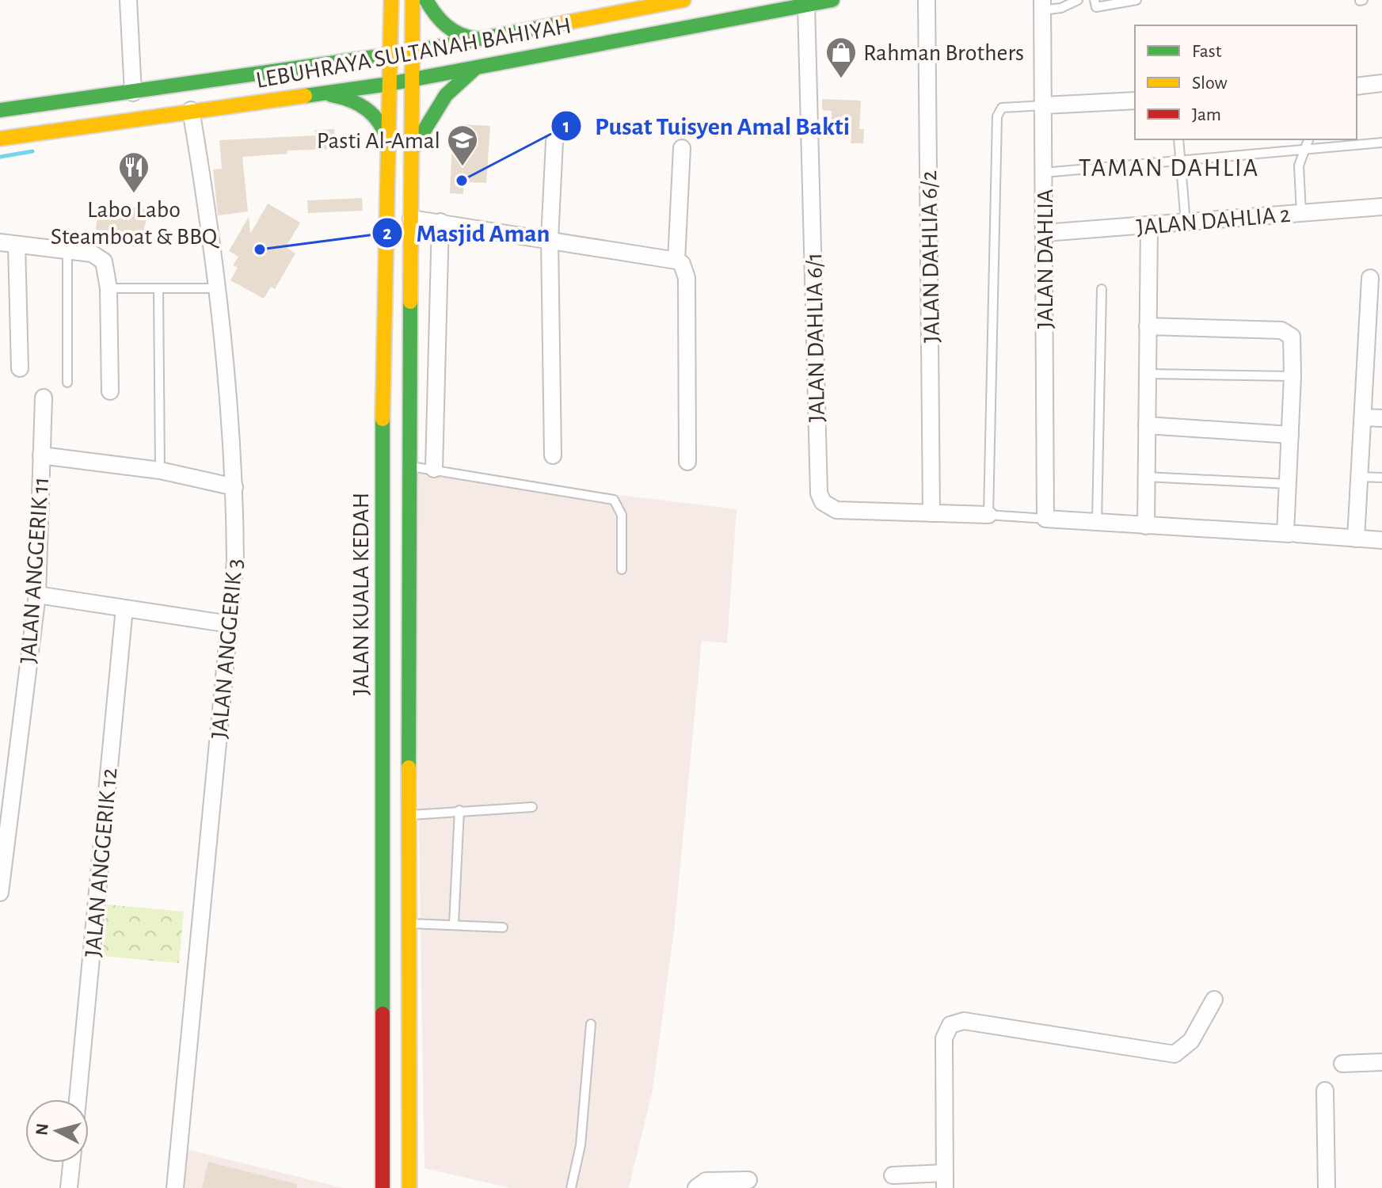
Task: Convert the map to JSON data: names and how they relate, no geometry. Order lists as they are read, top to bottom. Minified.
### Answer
{"streets":{"main road":["LEBUHRAYA SULTANAH BAHIYAH","JALAN KUALA KEDAH"],"street":["JALAN DAHLIA 2","JALAN DAHLIA 6/2","JALAN DAHLIA","JALAN DAHLIA 6/1","JALAN ANGGERIK 11","JALAN ANGGERIK 3","JALAN ANGGERIK 12"]},"crossings":[["LEBUHRAYA SULTANAH BAHIYAH","JALAN DAHLIA 6/1"],["LEBUHRAYA SULTANAH BAHIYAH","JALAN KUALA KEDAH"],["LEBUHRAYA SULTANAH BAHIYAH","JALAN ANGGERIK 3"],["JALAN DAHLIA 2","JALAN DAHLIA"],["JALAN DAHLIA 6/2","JALAN DAHLIA 6/1"]],"districts":["TAMAN DAHLIA"],"places":{"shop":["Rahman Brothers"],"school or university":["Pasti Al-Amal"],"other":["Pusat Tuisyen Amal Bakti","Masjid Aman"],"restaurant":["Labo Labo Steamboat & BBQ"]},"legend":["Fast","Slow","Jam"],"north":"left"}
